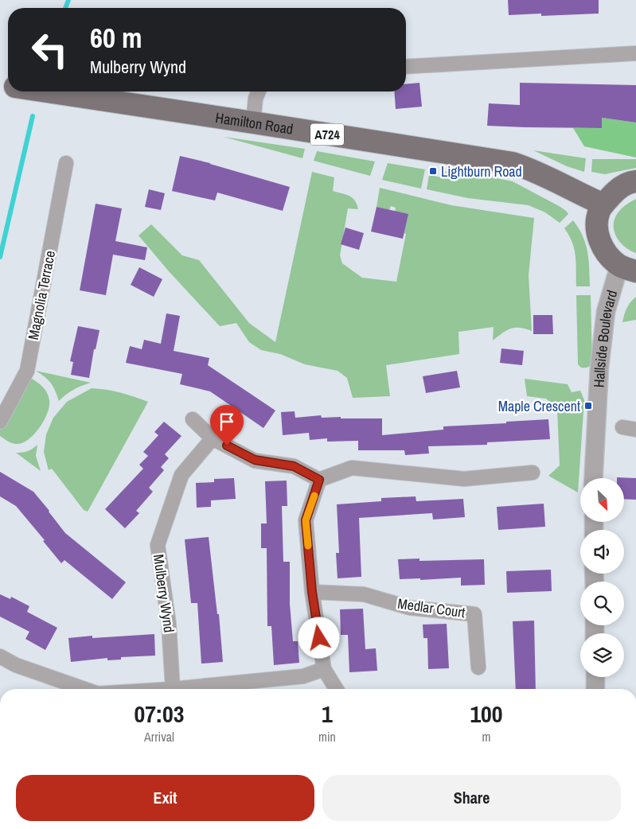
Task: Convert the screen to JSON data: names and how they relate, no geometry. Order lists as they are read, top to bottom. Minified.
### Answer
{"streets":{"main road":["Hamilton Road","A724"],"street":["Magnolia Terrace","Hallside Boulevard","Mulberry Wynd","Medlar Court"]},"places":{"transit":["Lightburn Road","Maple Crescent"]},"north":"bottom right","page":{"turn":["60 m","Mulberry Wynd"],"eta":["07:03","Arrival","1","min","100","m"],"buttons":["Exit","Share"]}}
